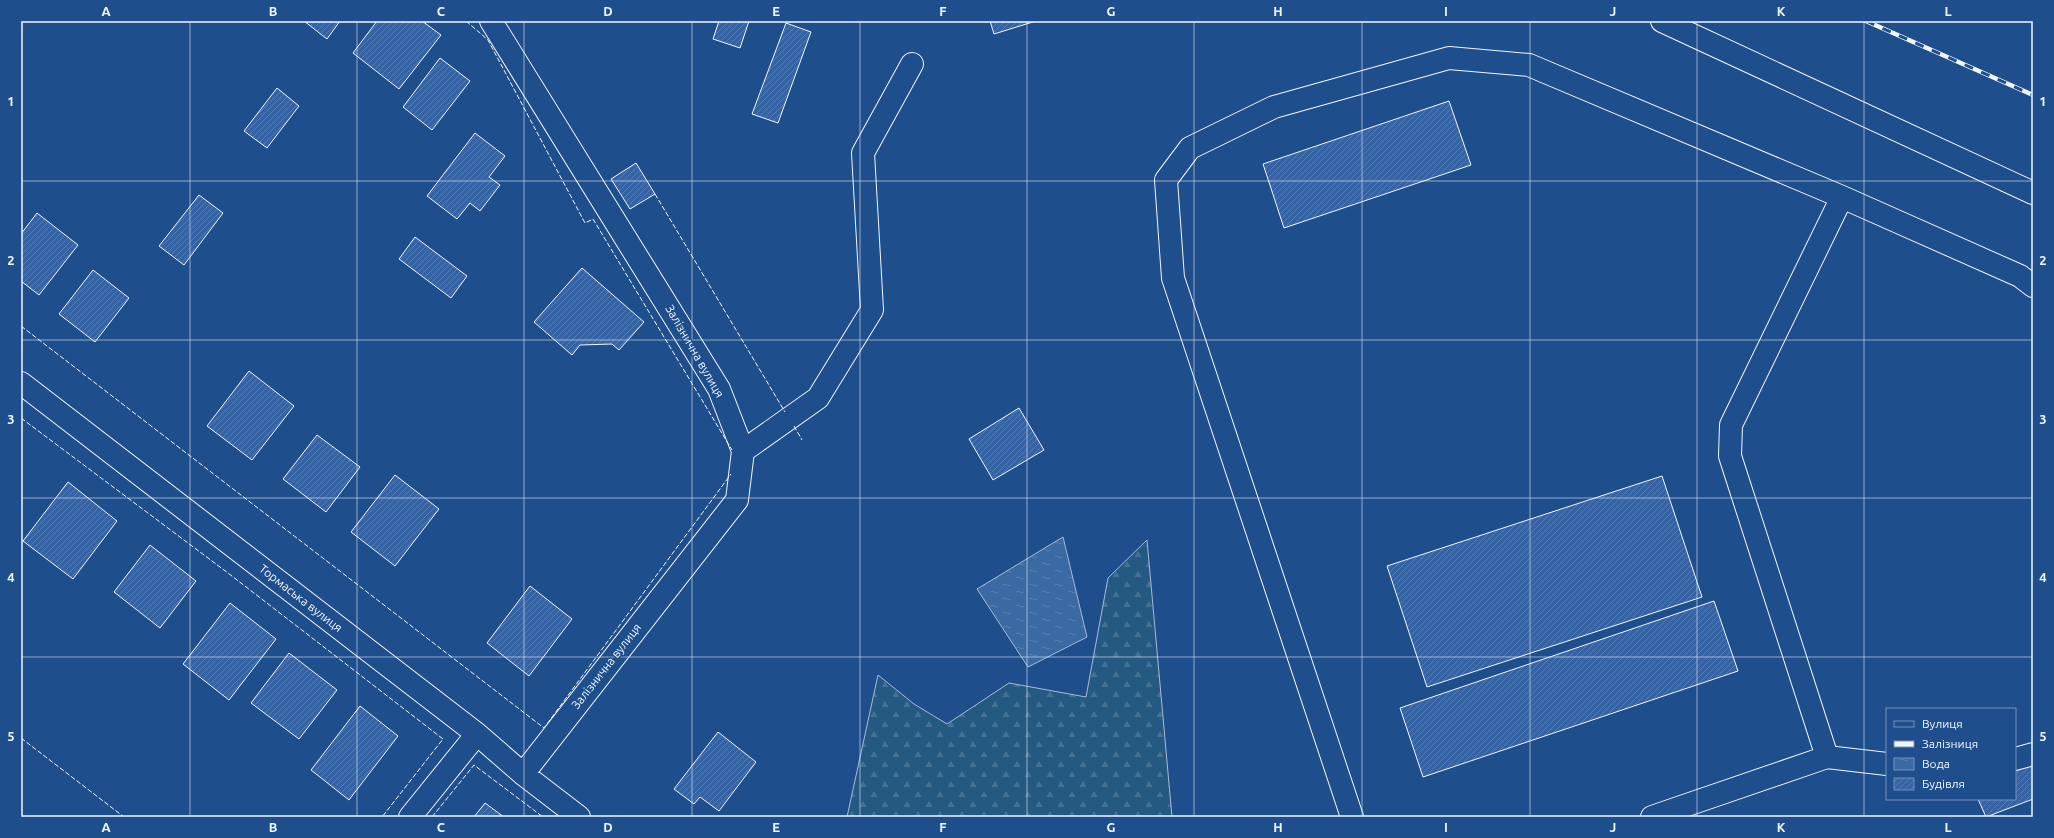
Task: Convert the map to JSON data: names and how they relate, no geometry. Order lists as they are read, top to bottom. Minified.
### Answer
{"streets":{"street":["Залізнична вулиця","Тормаська вулиця"]},"crossings":[["Залізнична вулиця","Тормаська вулиця"]],"legend":["Вулиця","Залізниця","Вода","Будівля"],"grid":{"columns":["A","B","C","D","E","F","G","H","I","J","K","L"],"rows":["1","2","3","4","5"]}}
